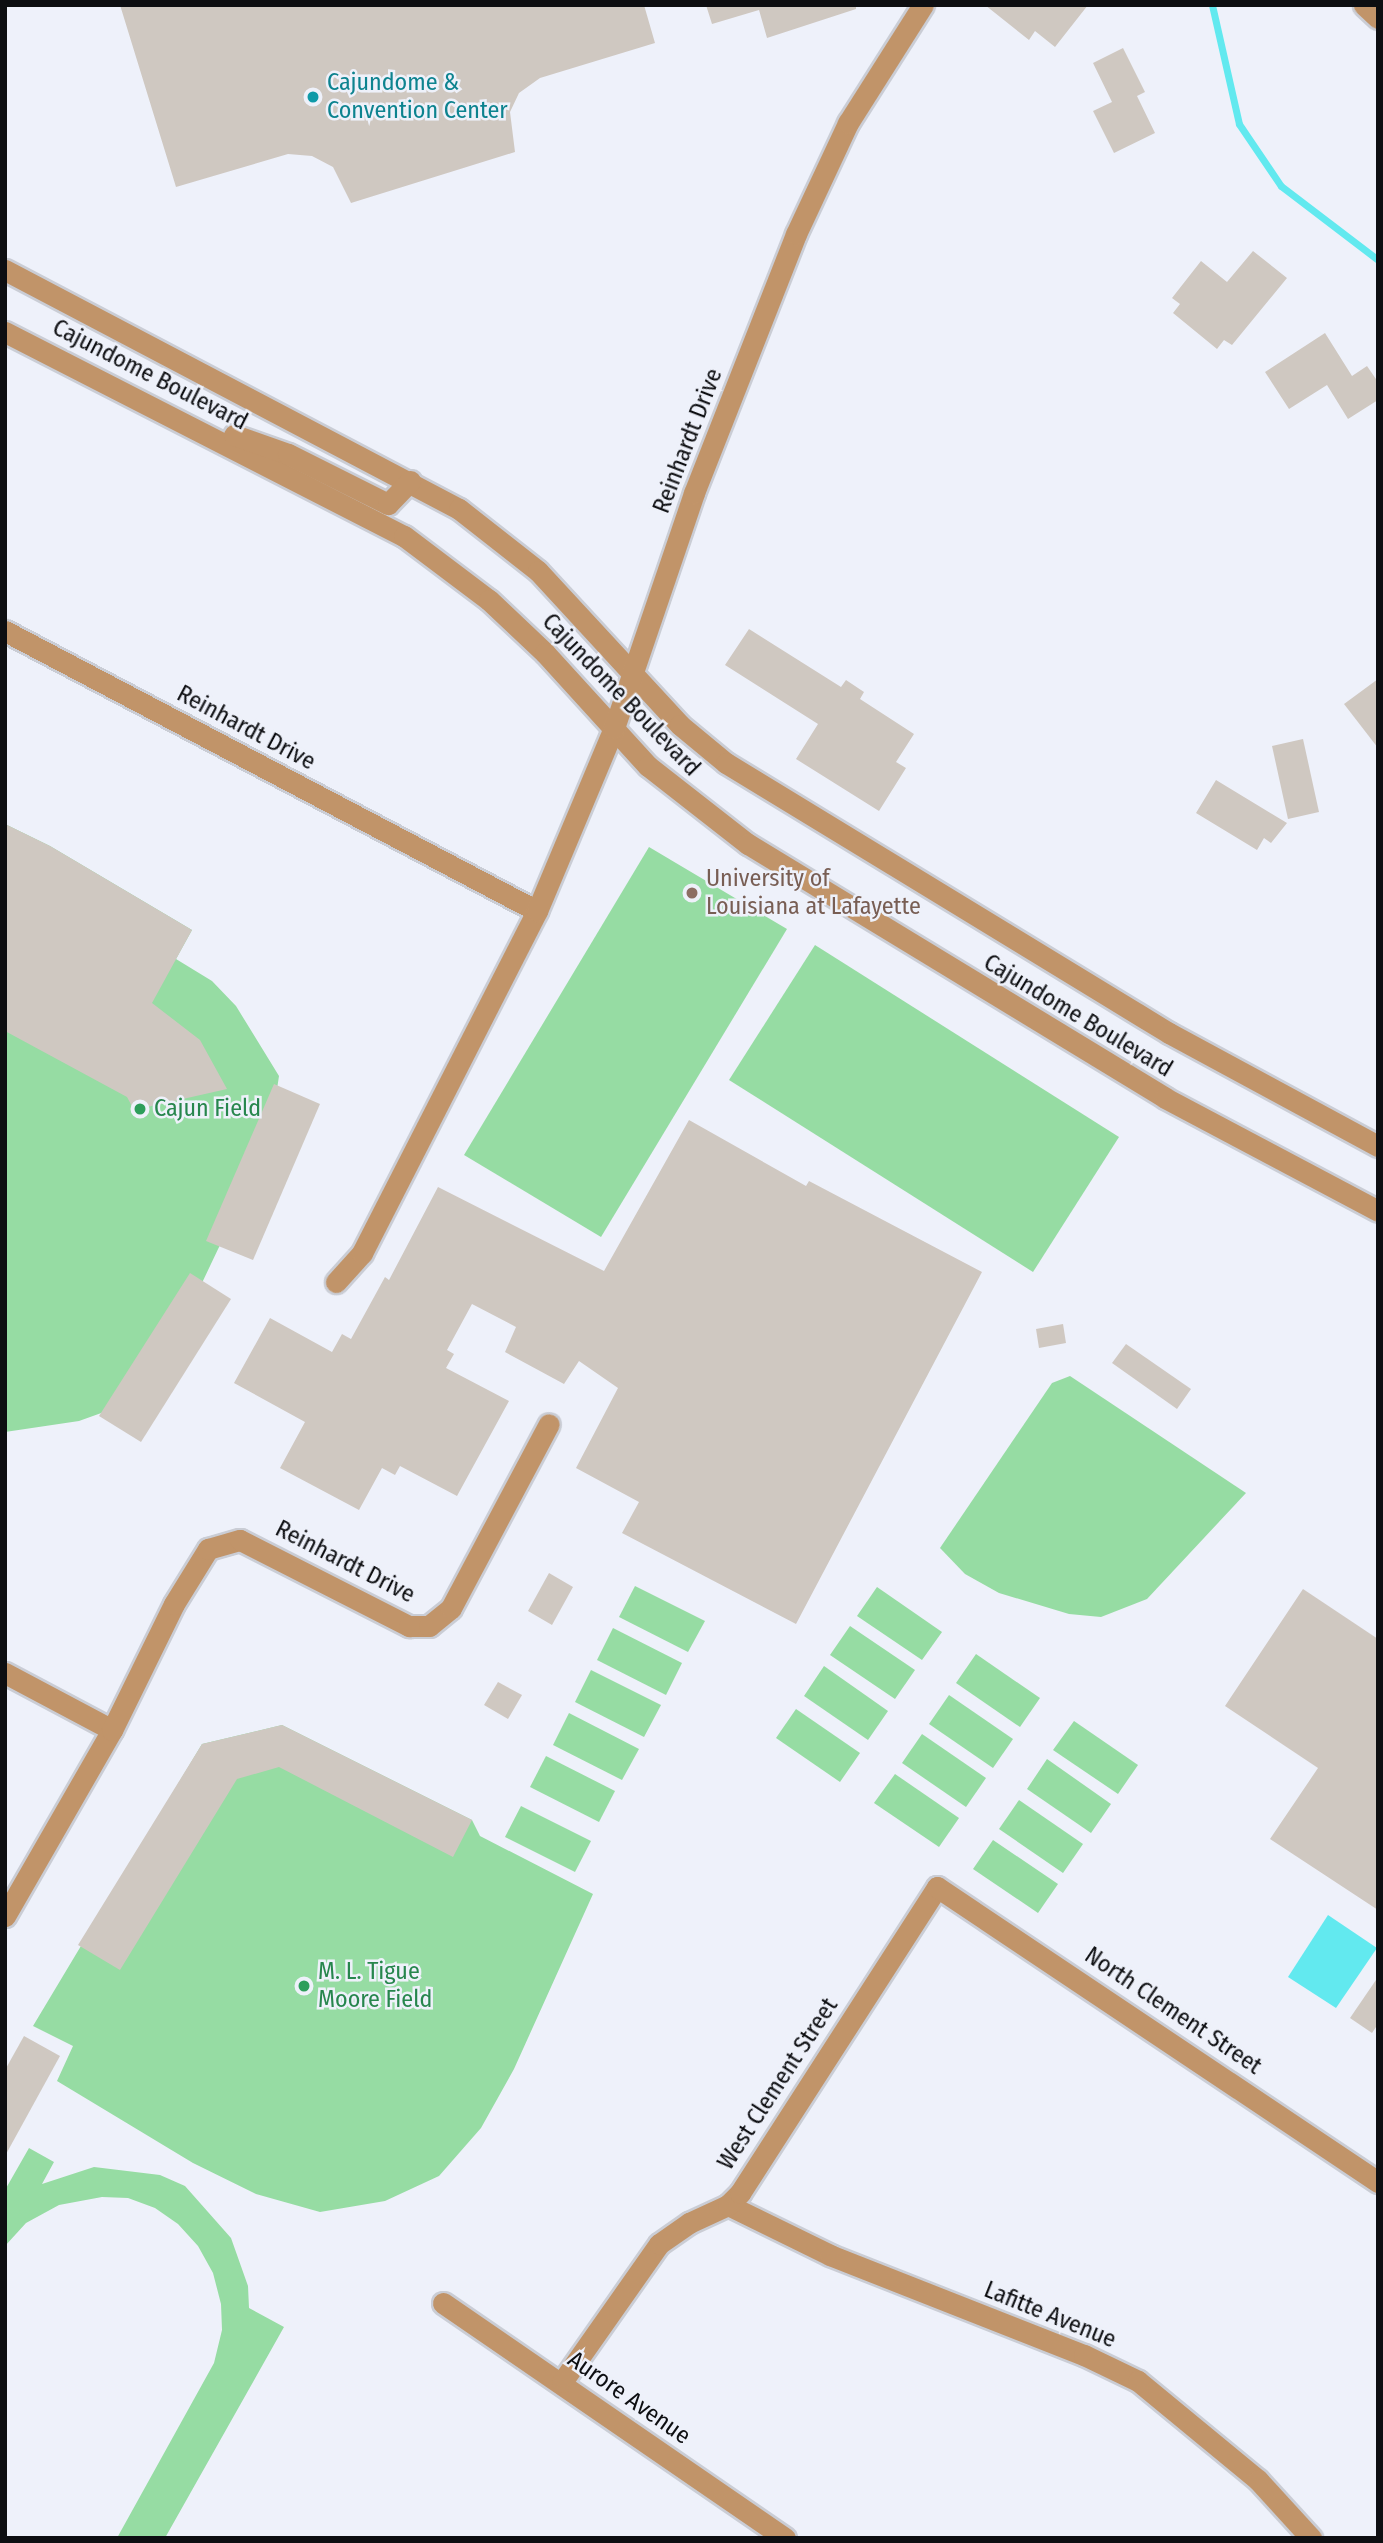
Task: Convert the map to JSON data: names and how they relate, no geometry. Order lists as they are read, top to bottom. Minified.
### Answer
{"streets":{"street":["Cajundome Boulevard","Reinhardt Drive","North Clement Street","West Clement Street","Lafitte Avenue","Aurore Avenue"]},"crossings":[["Cajundome Boulevard","Reinhardt Drive"],["North Clement Street","West Clement Street"],["West Clement Street","Lafitte Avenue"],["West Clement Street","Aurore Avenue"]],"places":["Cajundome & Convention Center","University of Louisiana at Lafayette","Cajun Field","M. L. Tigue Moore Field"]}
